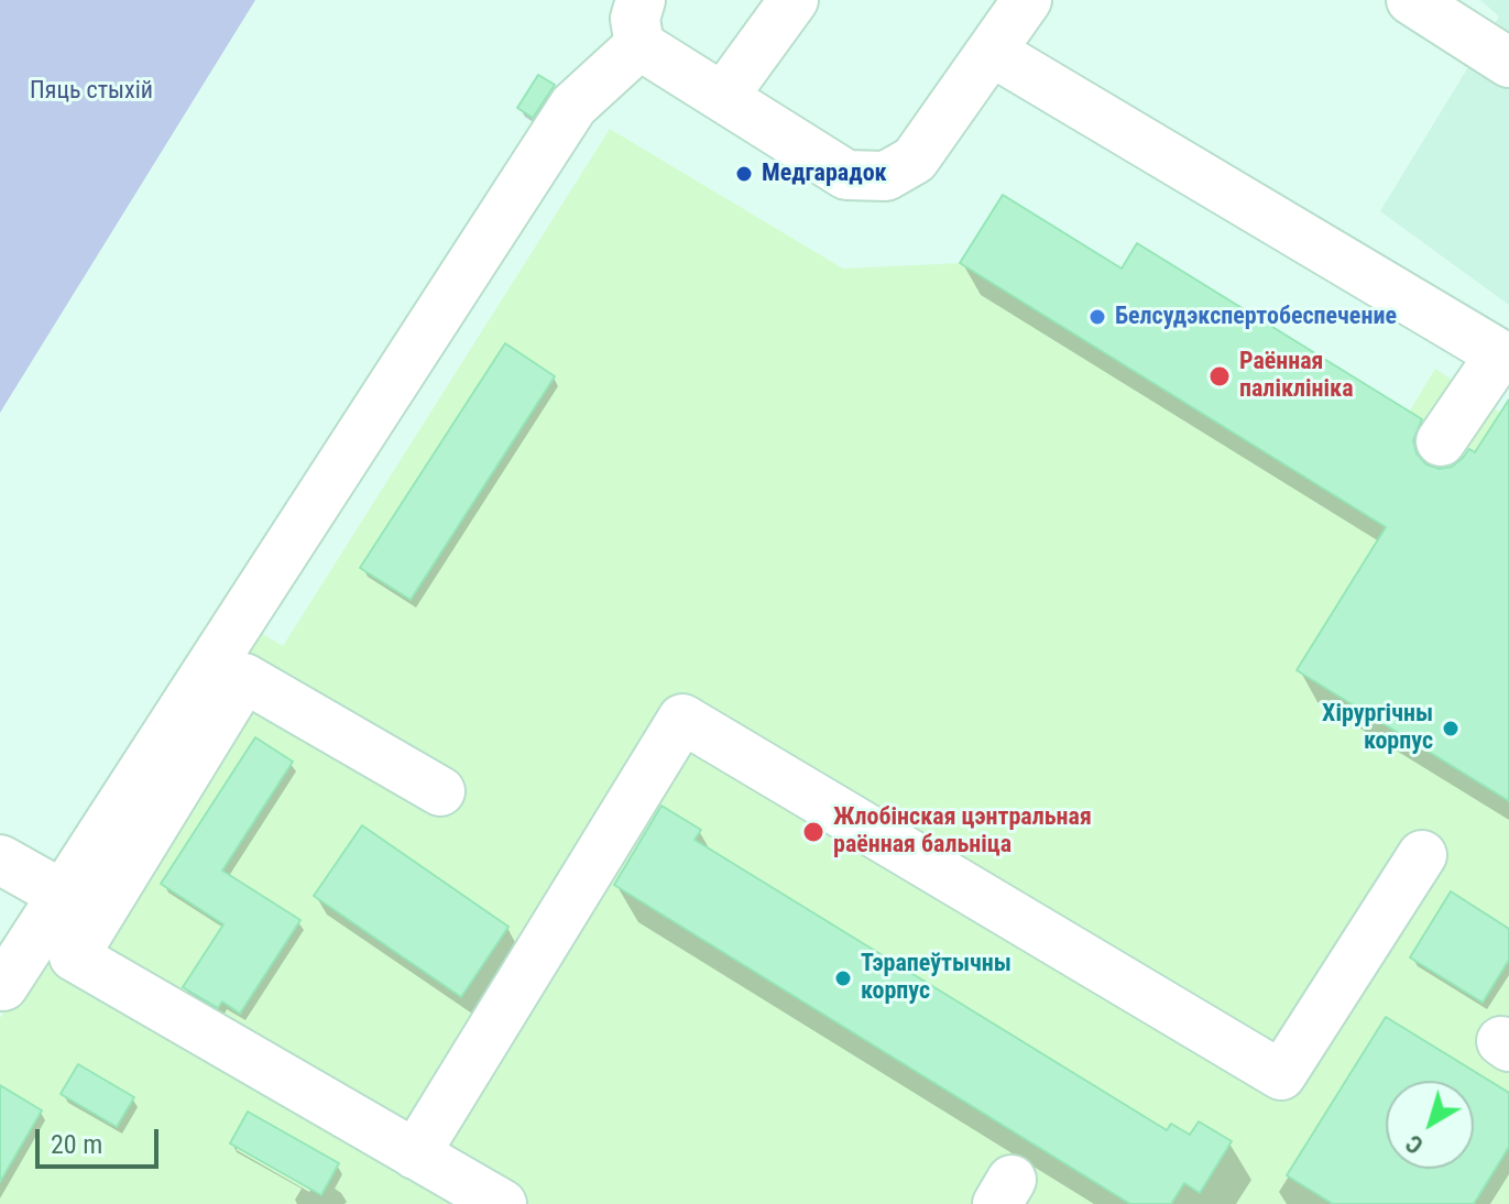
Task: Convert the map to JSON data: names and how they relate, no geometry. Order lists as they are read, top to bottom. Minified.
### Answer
{"parks":["Пяць стыхій"],"places":["Медгарадок","Белсудэкспертобеспечение","Раённая паліклініка","Хірургічны корпус","Жлобінская цэнтральная раённая бальніца","Тэрапеўтычны корпус"],"scale_bar":"20 m","north":"bottom left"}
